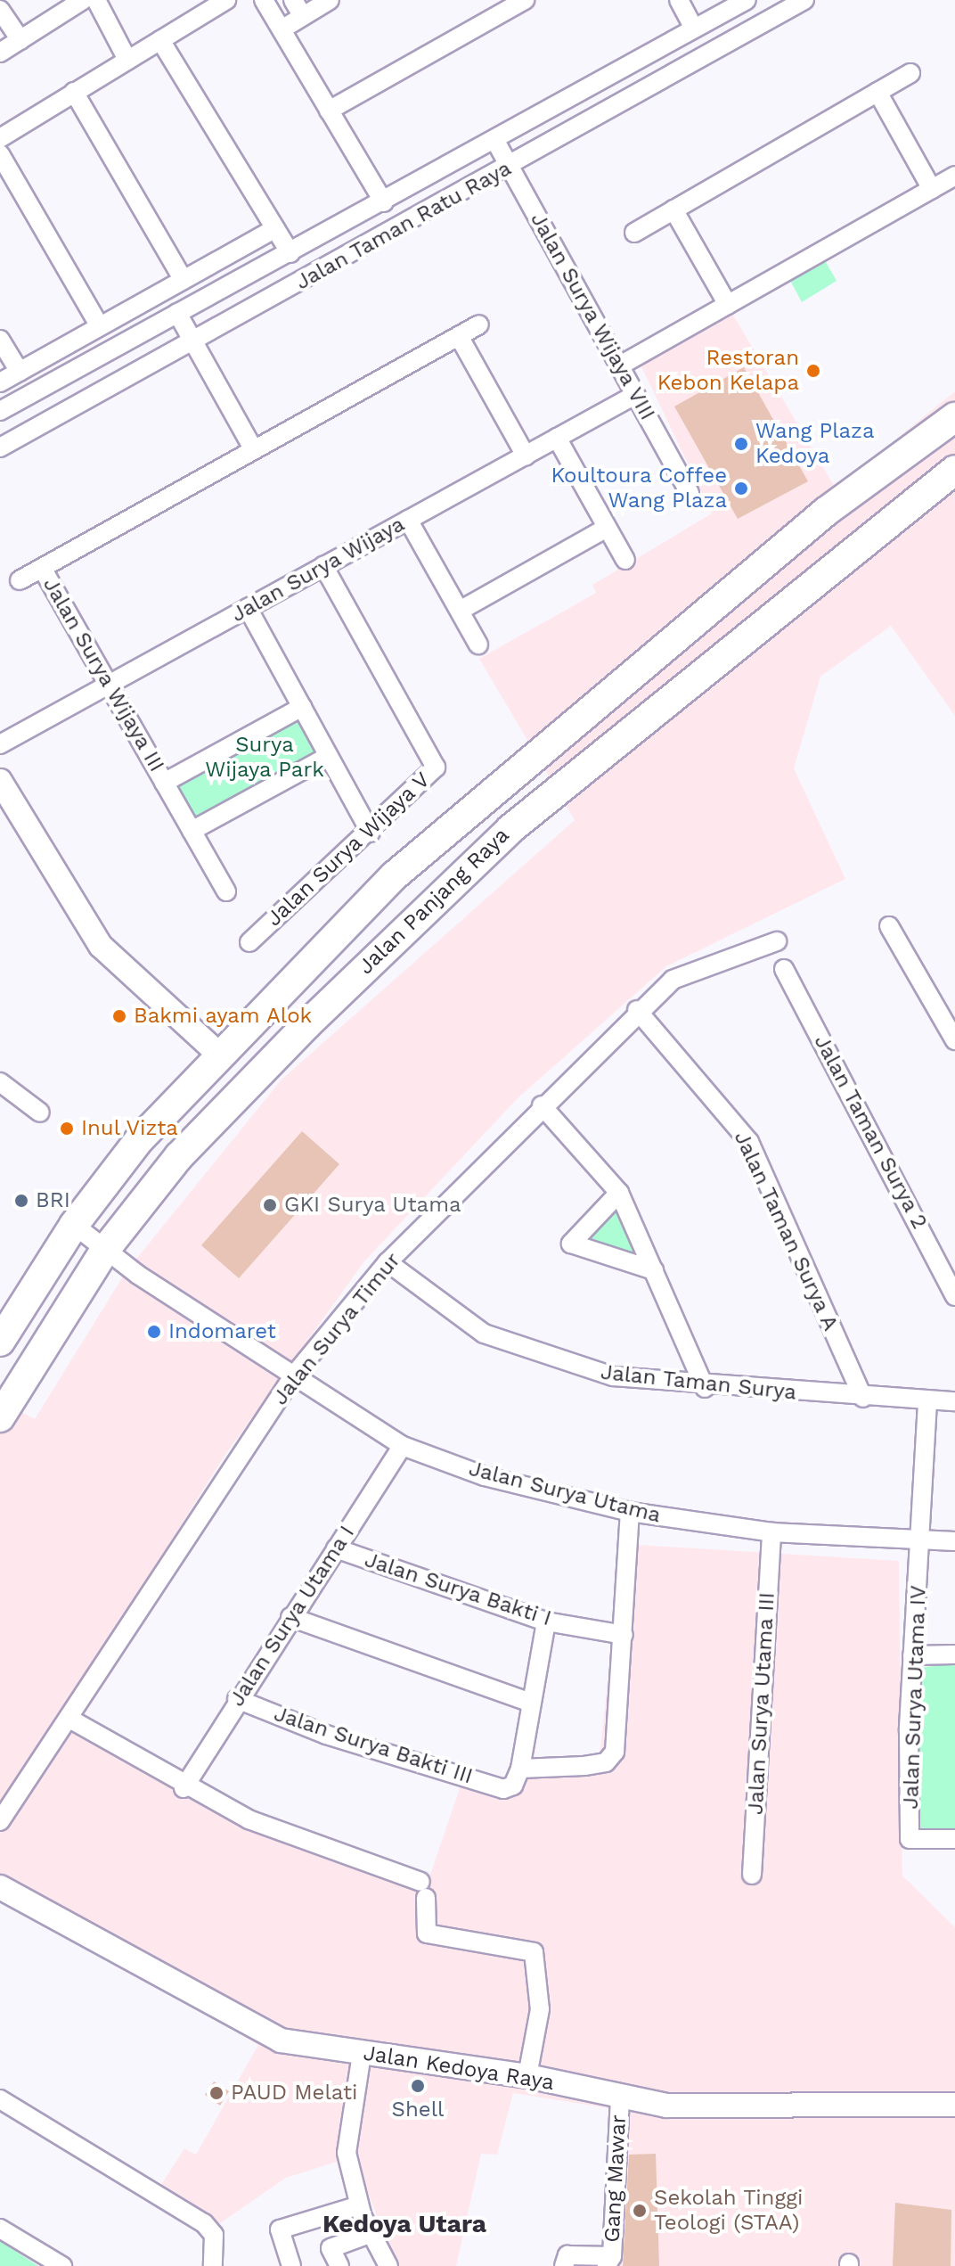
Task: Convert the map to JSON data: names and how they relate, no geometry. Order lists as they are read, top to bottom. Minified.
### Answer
{"streets":{"main road":["Jalan Panjang Raya"],"street":["Jalan Taman Ratu Raya","Jalan Surya Wijaya VIII","Jalan Surya Wijaya","Jalan Surya Wijaya III","Jalan Surya Wijaya V","Jalan Taman Surya 2","Jalan Taman Surya A","Jalan Surya Timur","Jalan Taman Surya","Jalan Surya Utama","Jalan Surya Bakti I","Jalan Surya Utama I","Jalan Surya Utama IV","Jalan Surya Utama III","Jalan Surya Bakti III","Jalan Kedoya Raya","Gang Mawar"]},"crossings":[["Jalan Taman Ratu Raya","Jalan Surya Wijaya VIII"],["Jalan Surya Wijaya VIII","Jalan Surya Wijaya"],["Jalan Surya Wijaya","Jalan Surya Wijaya III"],["Jalan Surya Wijaya","Jalan Surya Wijaya V"],["Jalan Panjang Raya","Jalan Surya Utama"],["Jalan Taman Surya A","Jalan Surya Timur"],["Jalan Taman Surya A","Jalan Taman Surya"],["Jalan Surya Timur","Jalan Taman Surya"],["Jalan Surya Timur","Jalan Surya Utama"],["Jalan Taman Surya","Jalan Surya Utama IV"],["Jalan Surya Utama","Jalan Surya Utama I"],["Jalan Surya Utama","Jalan Surya Utama IV"],["Jalan Surya Utama","Jalan Surya Utama III"],["Jalan Surya Bakti I","Jalan Surya Utama I"],["Jalan Surya Utama I","Jalan Surya Bakti III"],["Jalan Kedoya Raya","Gang Mawar"]],"districts":["Kedoya Utara"],"parks":["Surya Wijaya Park"],"places":["Restoran Kebon Kelapa","Wang Plaza Kedoya","Koultoura Coffee Wang Plaza","Bakmi ayam Alok","Inul Vizta","BRI","GKI Surya Utama","Indomaret","Shell","PAUD Melati","Sekolah Tinggi Teologi (STAA)"]}
